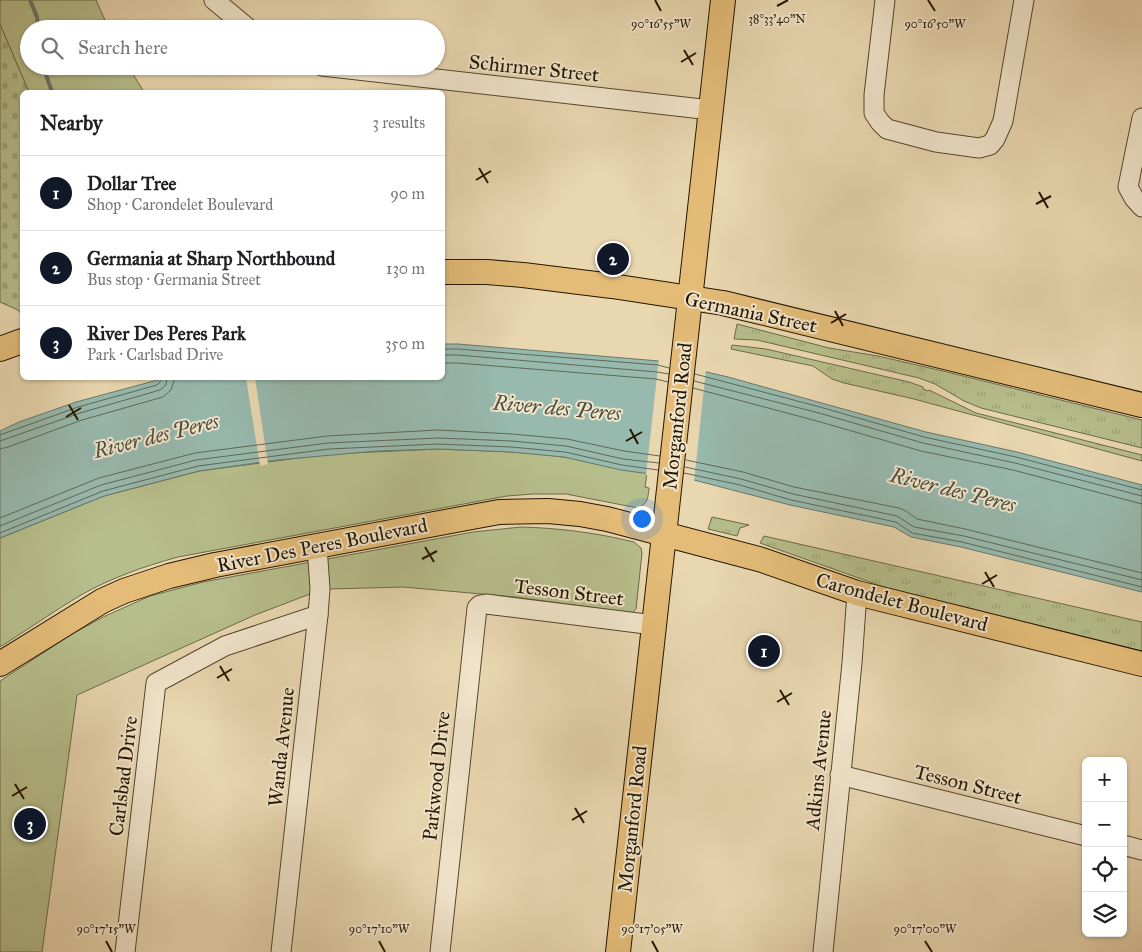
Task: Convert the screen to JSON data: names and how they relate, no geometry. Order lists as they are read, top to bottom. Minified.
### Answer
{"streets":{"main road":["Germania Street","Morganford Road","River Des Peres Boulevard","Carondelet Boulevard"],"street":["Schirmer Street","Tesson Street","Wanda Avenue","Adkins Avenue","Carlsbad Drive","Parkwood Drive"]},"crossings":[["Schirmer Street","Morganford Road"],["Germania Street","Morganford Road"],["Morganford Road","River Des Peres Boulevard"],["Morganford Road","Tesson Street"],["Morganford Road","Carondelet Boulevard"],["River Des Peres Boulevard","Carondelet Boulevard"],["River Des Peres Boulevard","Wanda Avenue"],["Tesson Street","Adkins Avenue"],["Tesson Street","Parkwood Drive"],["Carondelet Boulevard","Adkins Avenue"],["Wanda Avenue","Carlsbad Drive"]],"water":["River des Peres"],"page":{"search":"Search here","heading":["Nearby","3 results"],"list":[{"mark":"1","name":"Dollar Tree","note":"Shop · Carondelet Boulevard","value":"90 m"},{"mark":"2","name":"Germania at Sharp Northbound","note":"Bus stop · Germania Street","value":"130 m"},{"mark":"3","name":"River Des Peres Park","note":"Park · Carlsbad Drive","value":"350 m"}],"pins":["2","1","3"],"map_buttons":["+","−"]},"coordinates":["38°33'40\"N","90°16'50\"W","90°16'55\"W","90°17'15\"W","90°17'10\"W","90°17'05\"W","90°17'00\"W"]}
